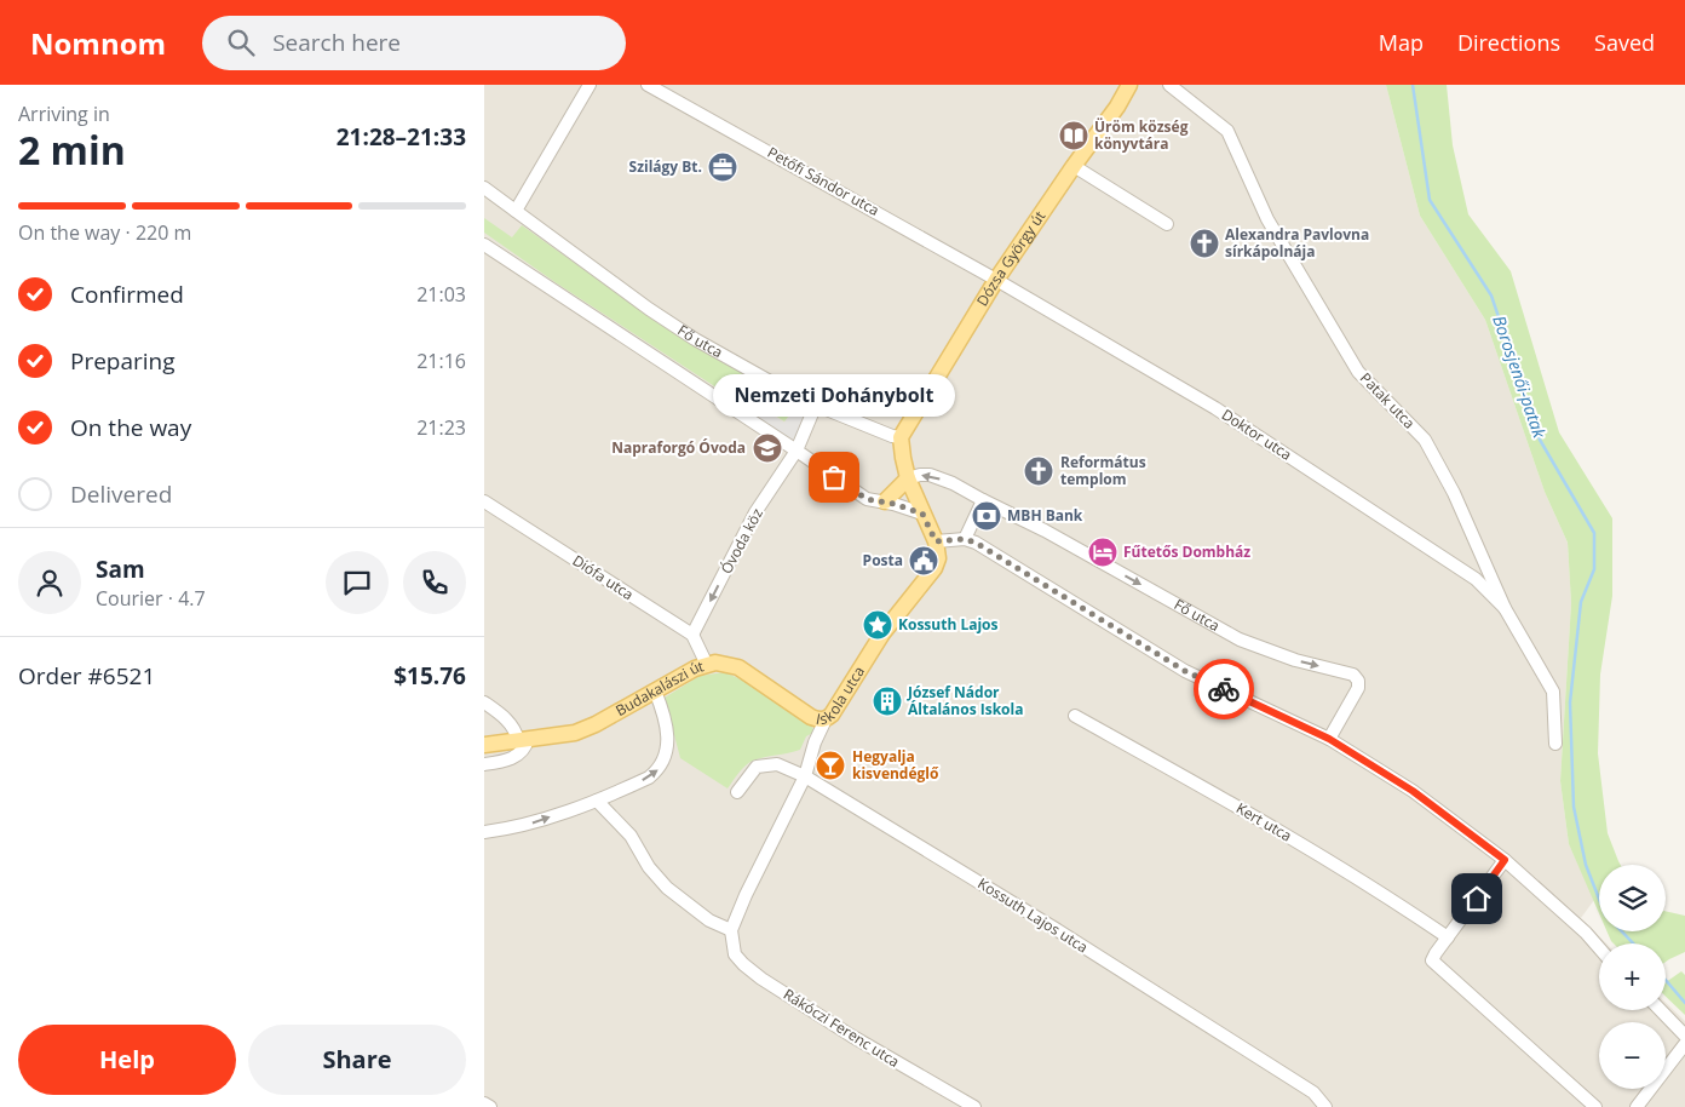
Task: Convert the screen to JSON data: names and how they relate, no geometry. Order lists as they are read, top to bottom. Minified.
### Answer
{"streets":{"main road":["Dózsa György út","Budakalászi út","Iskola utca"],"street":["Petőfi Sándor utca","Fő utca","Patak utca","Doktor utca","Óvoda köz","Diófa utca","Kert utca","Kossuth Lajos utca","Rákóczi Ferenc utca"]},"crossings":[["Petőfi Sándor utca","Dózsa György út"],["Petőfi Sándor utca","Doktor utca"],["Dózsa György út","Fő utca"],["Dózsa György út","Doktor utca"],["Fő utca","Óvoda köz"],["Patak utca","Doktor utca"],["Óvoda köz","Diófa utca"],["Budakalászi út","Iskola utca"],["Iskola utca","Kossuth Lajos utca"],["Iskola utca","Rákóczi Ferenc utca"]],"one_way":["Óvoda köz"],"water":["Borosjenői-patak"],"places":{"library":["Üröm község könyvtára"],"office":["Szilágy Bt."],"church":["Alexandra Pavlovna sírkápolnája","Református templom"],"school or university":["Napraforgó Óvoda"],"other":["Nemzeti Dohánybolt"],"bank":["MBH Bank"],"hotel":["Fűtetős Dombház"],"public building":["Posta"],"place":["Kossuth Lajos"],"building":["József Nádor Általános Iskola"],"bar":["Hegyalja kisvendéglő"]},"page":{"header":"Nomnom","search":"Search here","nav":["Map","Directions","Saved"],"heading":["2 min","Arriving in","21:28–21:33"],"panel":["Sam","Courier · 4.7","Order #6521","$15.76"],"bar":"On the way · 220 m","list":[["Confirmed","21:03"],["Preparing","21:16"],["On the way","21:23"],"Delivered"],"bubble":"Nemzeti Dohánybolt","map_buttons":["+","−"],"buttons":["Help","Share"]}}
